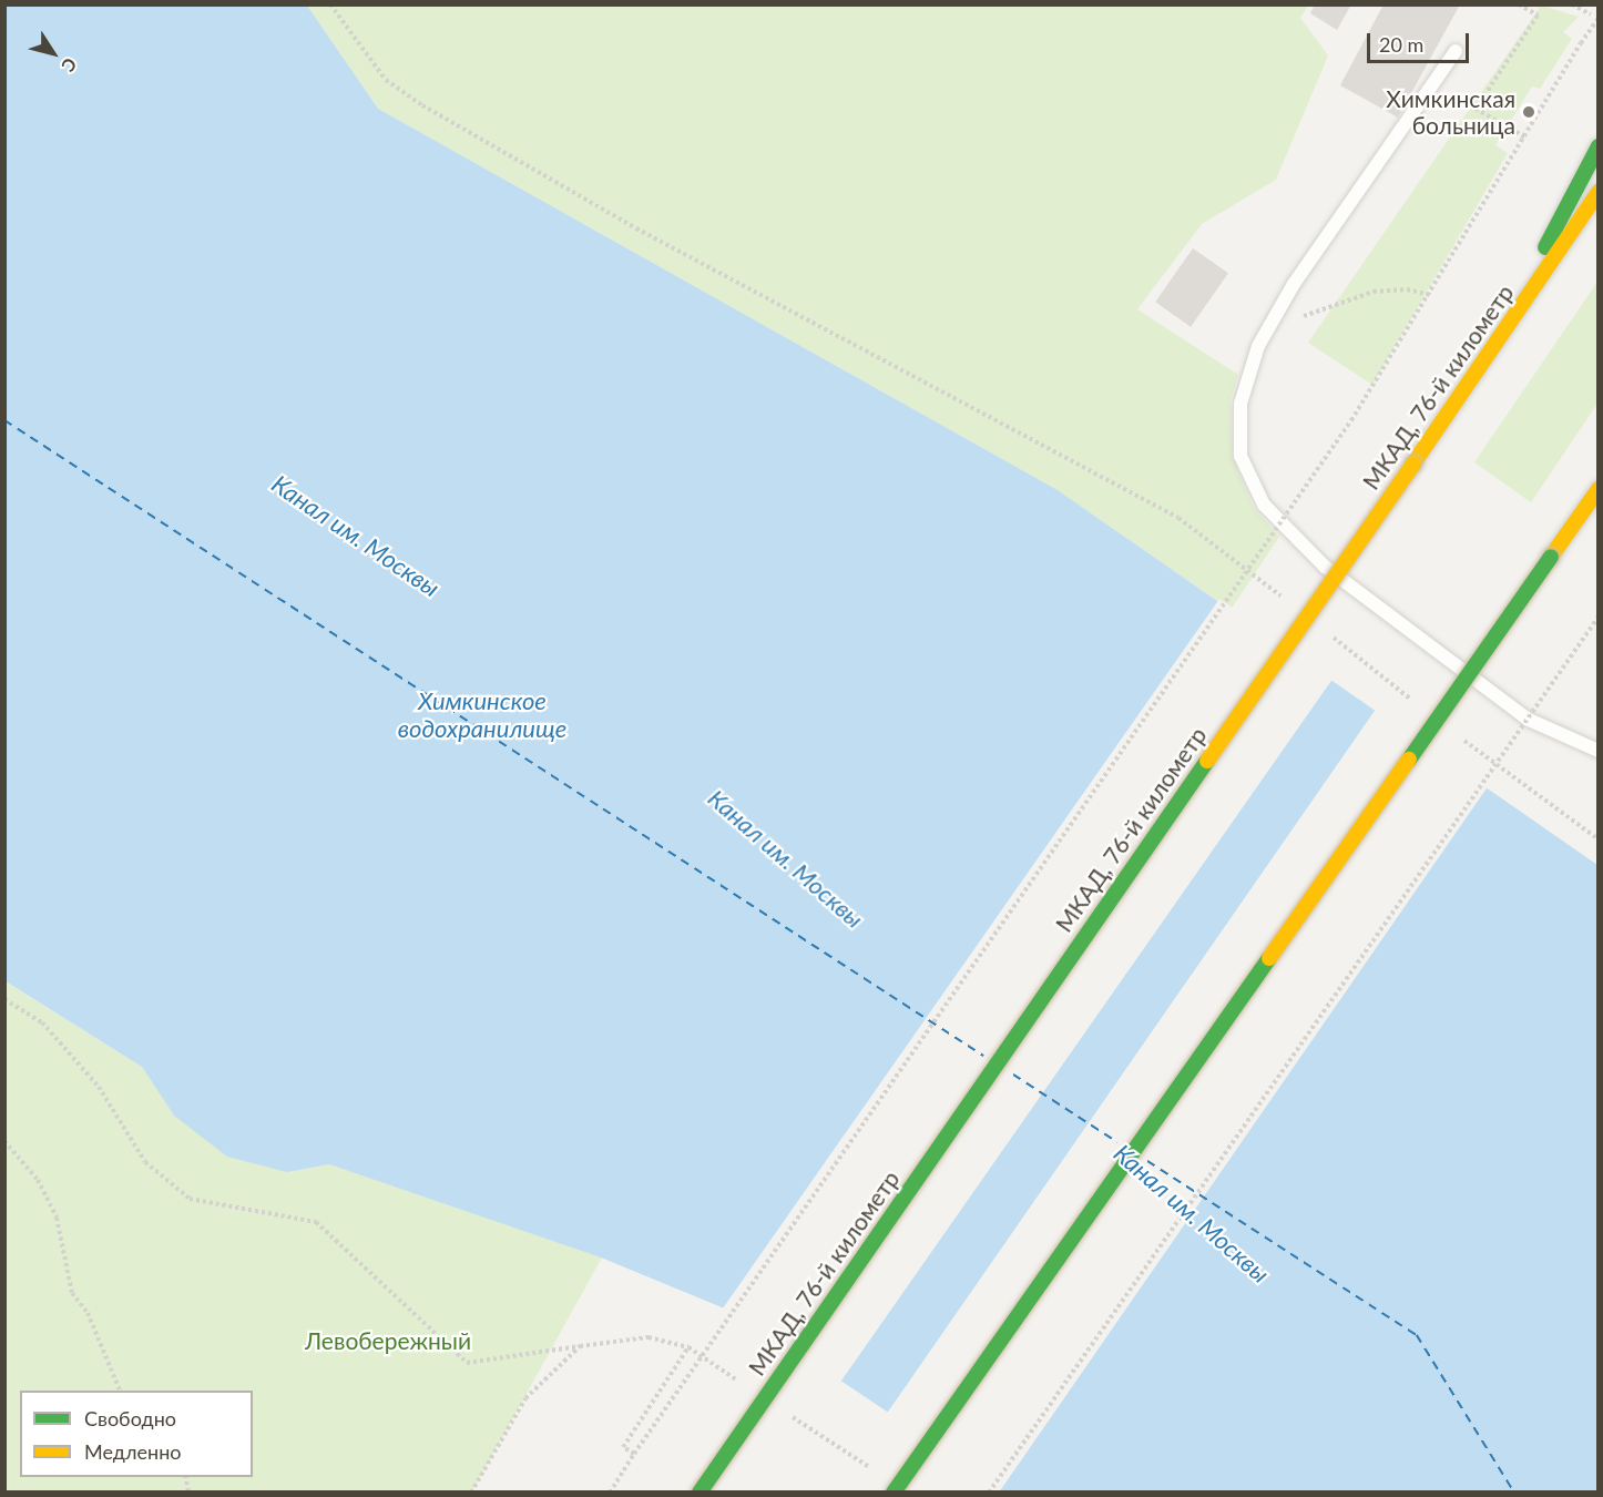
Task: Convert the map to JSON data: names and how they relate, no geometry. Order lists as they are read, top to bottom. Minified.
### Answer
{"streets":{"main road":["МКАД, 76-й километр"]},"water":["Канал им. Москвы","Химкинское водохранилище"],"parks":["Левобережный"],"places":["Химкинская больница"],"legend":["Свободно","Медленно"],"scale_bar":"20 m","north":"bottom right"}
